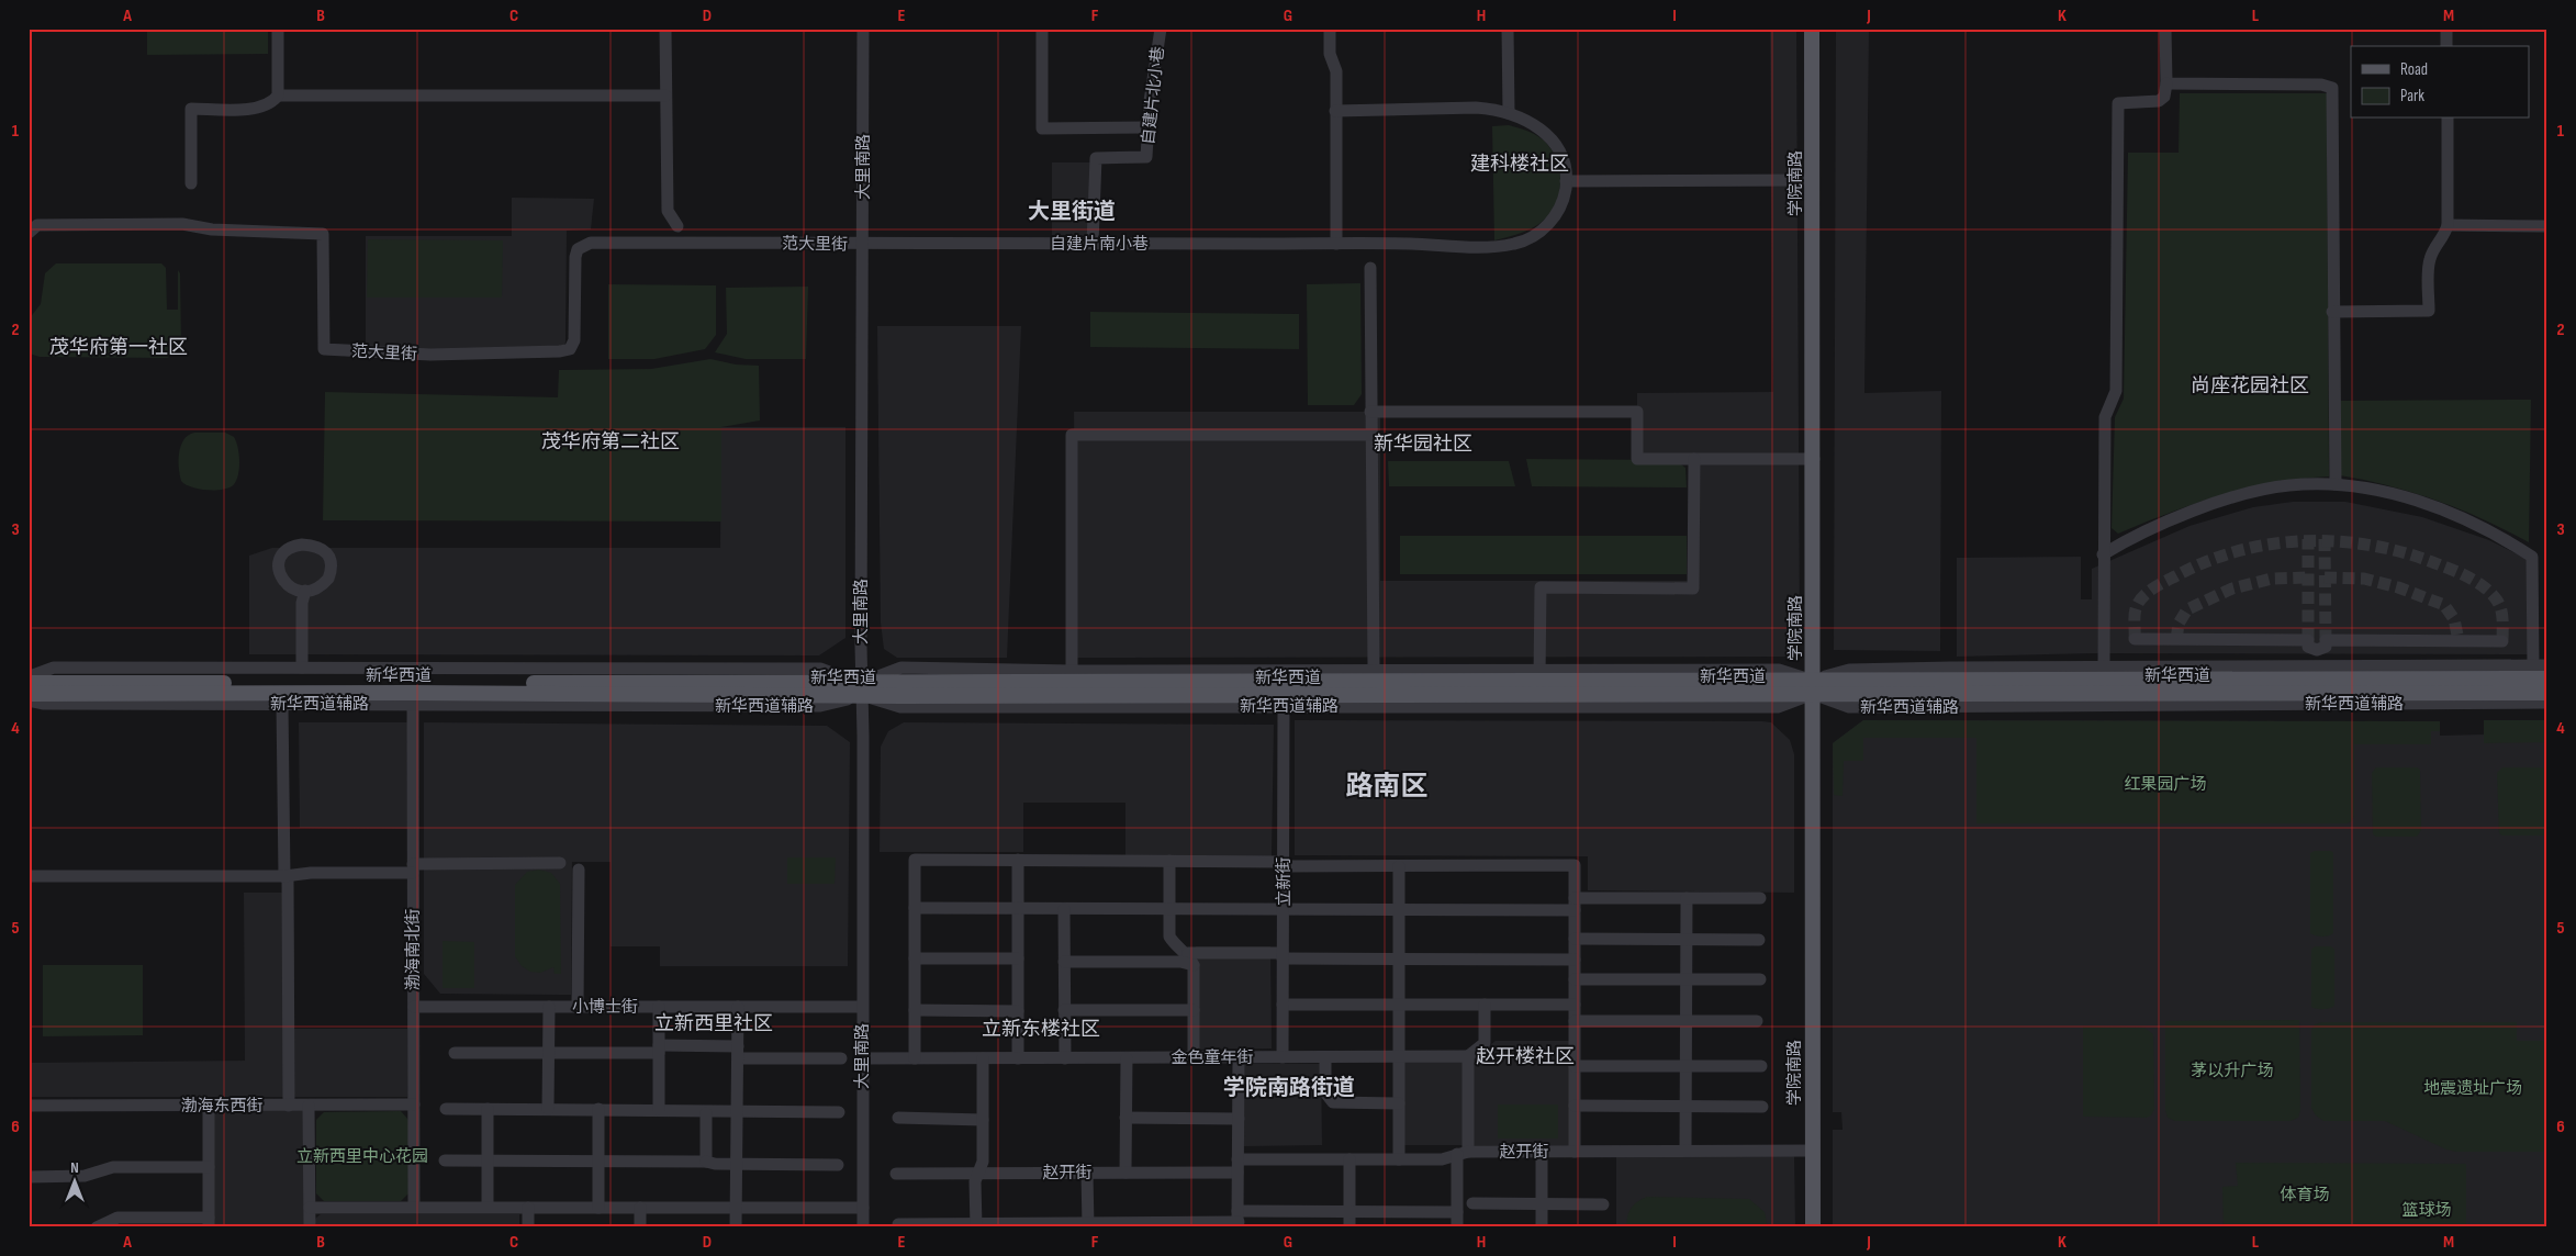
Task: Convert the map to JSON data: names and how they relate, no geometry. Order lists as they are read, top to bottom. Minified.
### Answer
{"streets":{"main road":["学院南路","新华西道"],"street":["自建片北小巷","大里南路","范大里街","自建片南小巷","新华西道辅路","立新街","渤海南北街","小博士街","金色童年街","渤海东西街","赵开街"]},"crossings":[["自建片北小巷","自建片南小巷"],["大里南路","范大里街"],["大里南路","自建片南小巷"],["大里南路","新华西道"],["大里南路","新华西道辅路"],["大里南路","小博士街"],["大里南路","金色童年街"],["学院南路","新华西道"],["学院南路","新华西道辅路"],["学院南路","赵开街"],["范大里街","自建片南小巷"],["新华西道","新华西道辅路"],["新华西道","渤海南北街"],["新华西道辅路","立新街"],["新华西道辅路","渤海南北街"],["立新街","金色童年街"],["渤海南北街","小博士街"],["渤海南北街","渤海东西街"]],"districts":["建科楼社区","大里街道","茂华府第一社区","尚座花园社区","茂华府第二社区","新华园社区","路南区","立新西里社区","立新东楼社区","赵开楼社区","学院南路街道"],"parks":["红果园广场","茅以升广场","地震遗址广场","立新西里中心花园","体育场","篮球场"],"legend":["Road","Park"],"north":"top","grid":{"columns":["A","B","C","D","E","F","G","H","I","J","K","L","M"],"rows":["1","2","3","4","5","6"]}}
